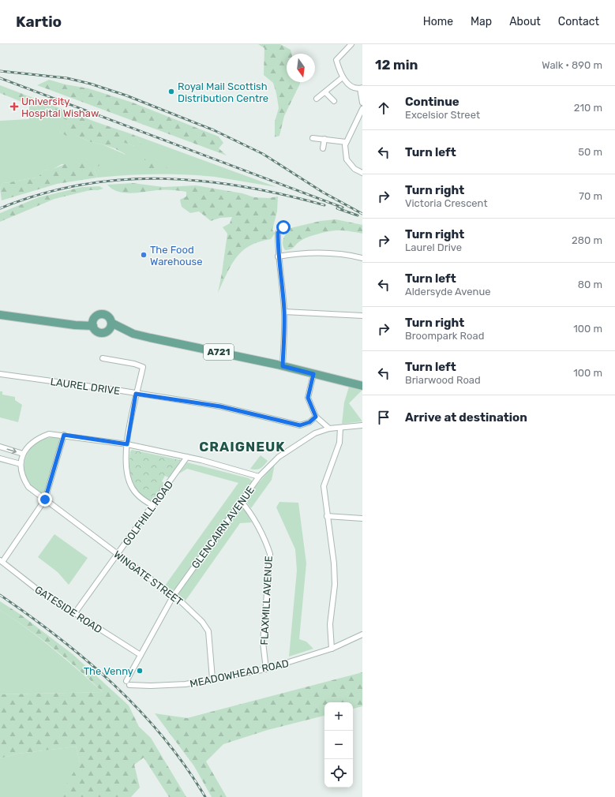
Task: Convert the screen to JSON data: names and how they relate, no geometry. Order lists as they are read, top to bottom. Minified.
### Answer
{"streets":{"main road":["A721"],"street":["LAUREL DRIVE","GOLFHILL ROAD","GLENCAIRN AVENUE","WINGATE STREET","FLAXMILL AVENUE","GATESIDE ROAD","MEADOWHEAD ROAD"]},"crossings":[["GOLFHILL ROAD","WINGATE STREET"],["GOLFHILL ROAD","GATESIDE ROAD"],["GLENCAIRN AVENUE","WINGATE STREET"],["GLENCAIRN AVENUE","FLAXMILL AVENUE"],["GLENCAIRN AVENUE","GATESIDE ROAD"],["GLENCAIRN AVENUE","MEADOWHEAD ROAD"],["WINGATE STREET","MEADOWHEAD ROAD"],["FLAXMILL AVENUE","MEADOWHEAD ROAD"]],"districts":["CRAIGNEUK"],"places":{"other":["Royal Mail Scottish Distribution Centre","The Food Warehouse","The Venny"],"health":["University Hospital Wishaw"]},"north":"bottom","page":{"header":"Kartio","nav":["Home","Map","About","Contact"],"heading":["12 min","Walk · 890 m"],"list":[["Continue","Excelsior Street","210 m"],["Turn left","50 m"],["Turn right","Victoria Crescent","70 m"],["Turn right","Laurel Drive","280 m"],["Turn left","Aldersyde Avenue","80 m"],["Turn right","Broompark Road","100 m"],["Turn left","Briarwood Road","100 m"],"Arrive at destination"],"map_buttons":["+","−"]}}
